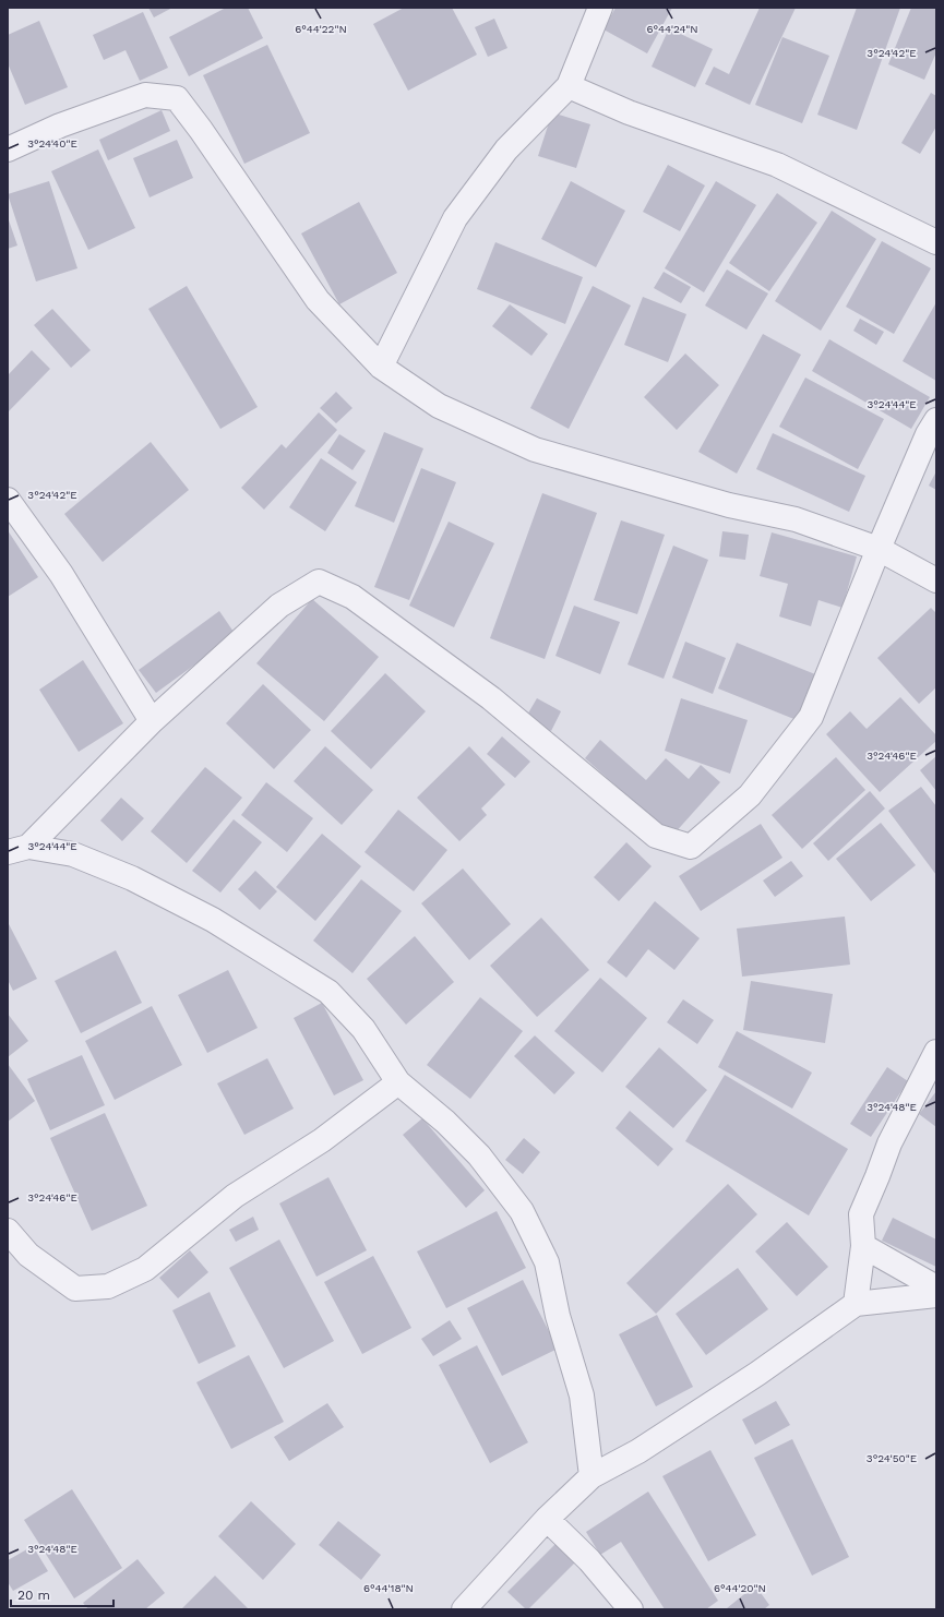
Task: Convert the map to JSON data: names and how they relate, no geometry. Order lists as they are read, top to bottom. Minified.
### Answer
{"scale_bar":"20 m","coordinates":["6°44'22\"N","6°44'24\"N","3°24'42\"E","3°24'40\"E","3°24'44\"E","3°24'46\"E","3°24'48\"E","3°24'50\"E","6°44'18\"N","6°44'20\"N"]}
